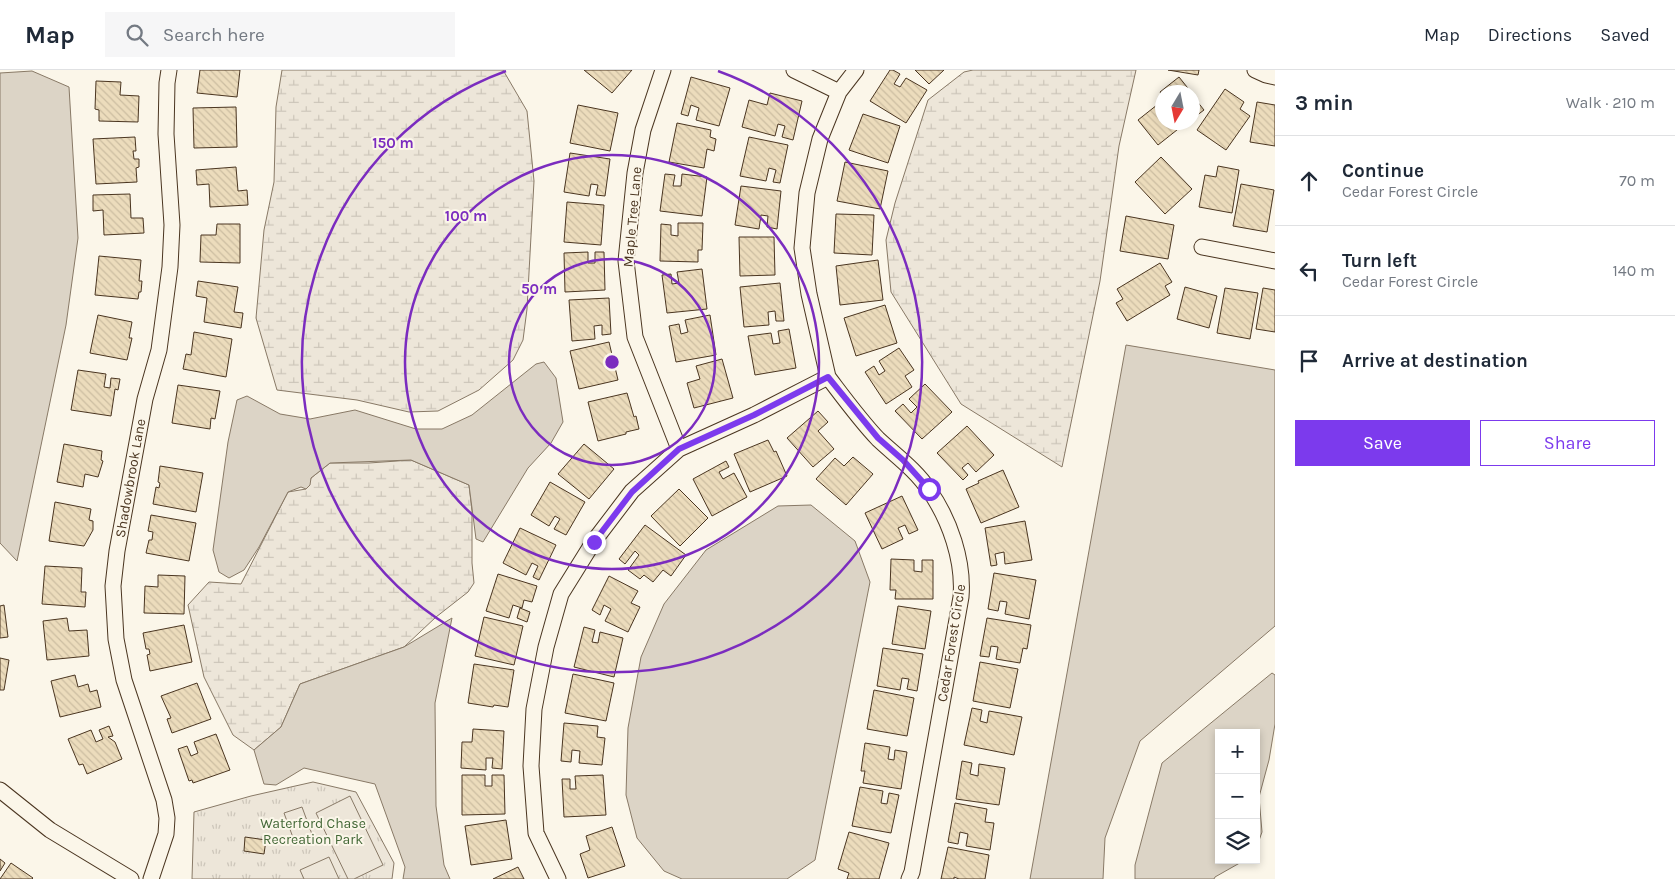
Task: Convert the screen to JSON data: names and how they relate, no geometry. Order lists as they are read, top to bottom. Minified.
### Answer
{"streets":{"street":["Maple Tree Lane","Shadowbrook Lane","Cedar Forest Circle"]},"parks":["Waterford Chase Recreation Park"],"north":"bottom","page":{"header":"Map","search":"Search here","nav":["Map","Directions","Saved"],"heading":["3 min","Walk · 210 m"],"list":[["Continue","Cedar Forest Circle","70 m"],["Turn left","Cedar Forest Circle","140 m"],"Arrive at destination"],"buttons":["Save","Share"],"map_buttons":["+","−"]},"rings":["150 m","100 m","50 m"]}
